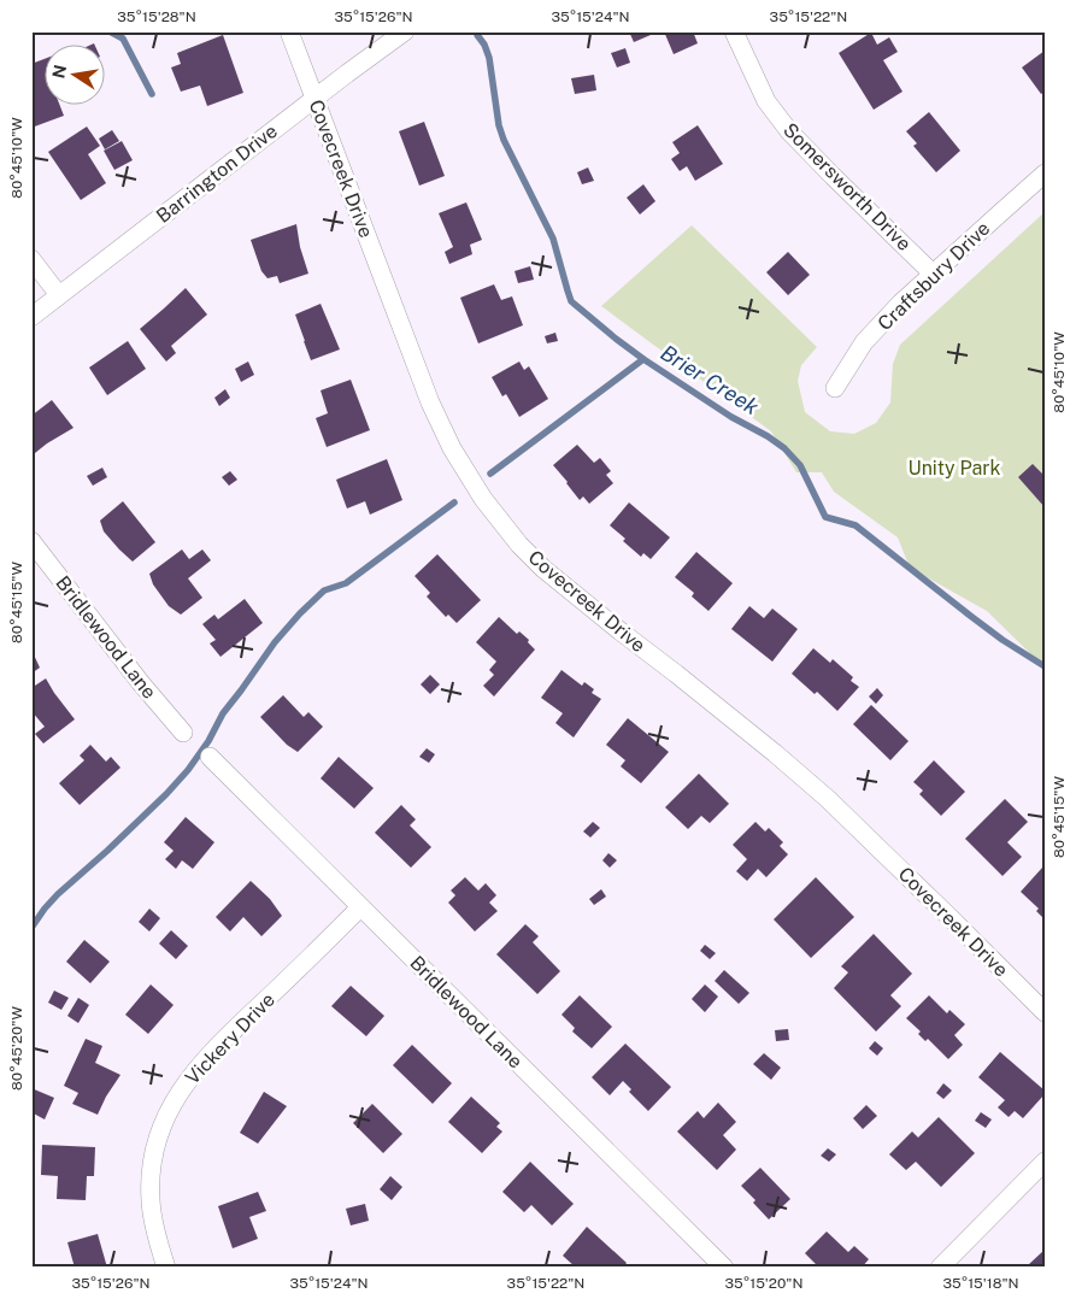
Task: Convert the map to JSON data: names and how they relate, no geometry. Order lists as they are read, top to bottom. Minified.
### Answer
{"streets":{"street":["Covecreek Drive","Barrington Drive","Somersworth Drive","Craftsbury Drive","Bridlewood Lane","Vickery Drive"]},"crossings":[["Covecreek Drive","Barrington Drive"],["Somersworth Drive","Craftsbury Drive"],["Bridlewood Lane","Vickery Drive"]],"water":["Brier Creek"],"parks":["Unity Park"],"north":"left","coordinates":["35°15'28\"N","35°15'26\"N","35°15'24\"N","35°15'22\"N","80°45'10\"W","80°45'15\"W","80°45'20\"W","35°15'20\"N","35°15'18\"N"]}
